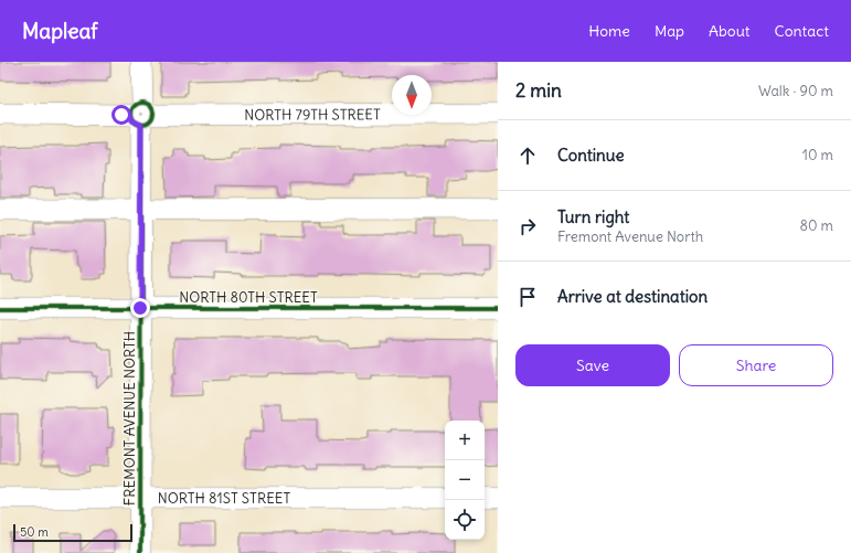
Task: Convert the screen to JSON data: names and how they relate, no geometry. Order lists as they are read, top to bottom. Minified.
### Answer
{"streets":{"street":["NORTH 79TH STREET","NORTH 80TH STREET","FREMONT AVENUE NORTH","NORTH 81ST STREET"]},"crossings":[["NORTH 79TH STREET","FREMONT AVENUE NORTH"],["NORTH 80TH STREET","FREMONT AVENUE NORTH"],["FREMONT AVENUE NORTH","NORTH 81ST STREET"]],"scale_bar":"50 m","north":"bottom","page":{"header":"Mapleaf","nav":["Home","Map","About","Contact"],"heading":["2 min","Walk · 90 m"],"list":[["Continue","10 m"],["Turn right","Fremont Avenue North","80 m"],"Arrive at destination"],"buttons":["Save","Share"],"map_buttons":["+","−"],"scale":"50 m"}}
